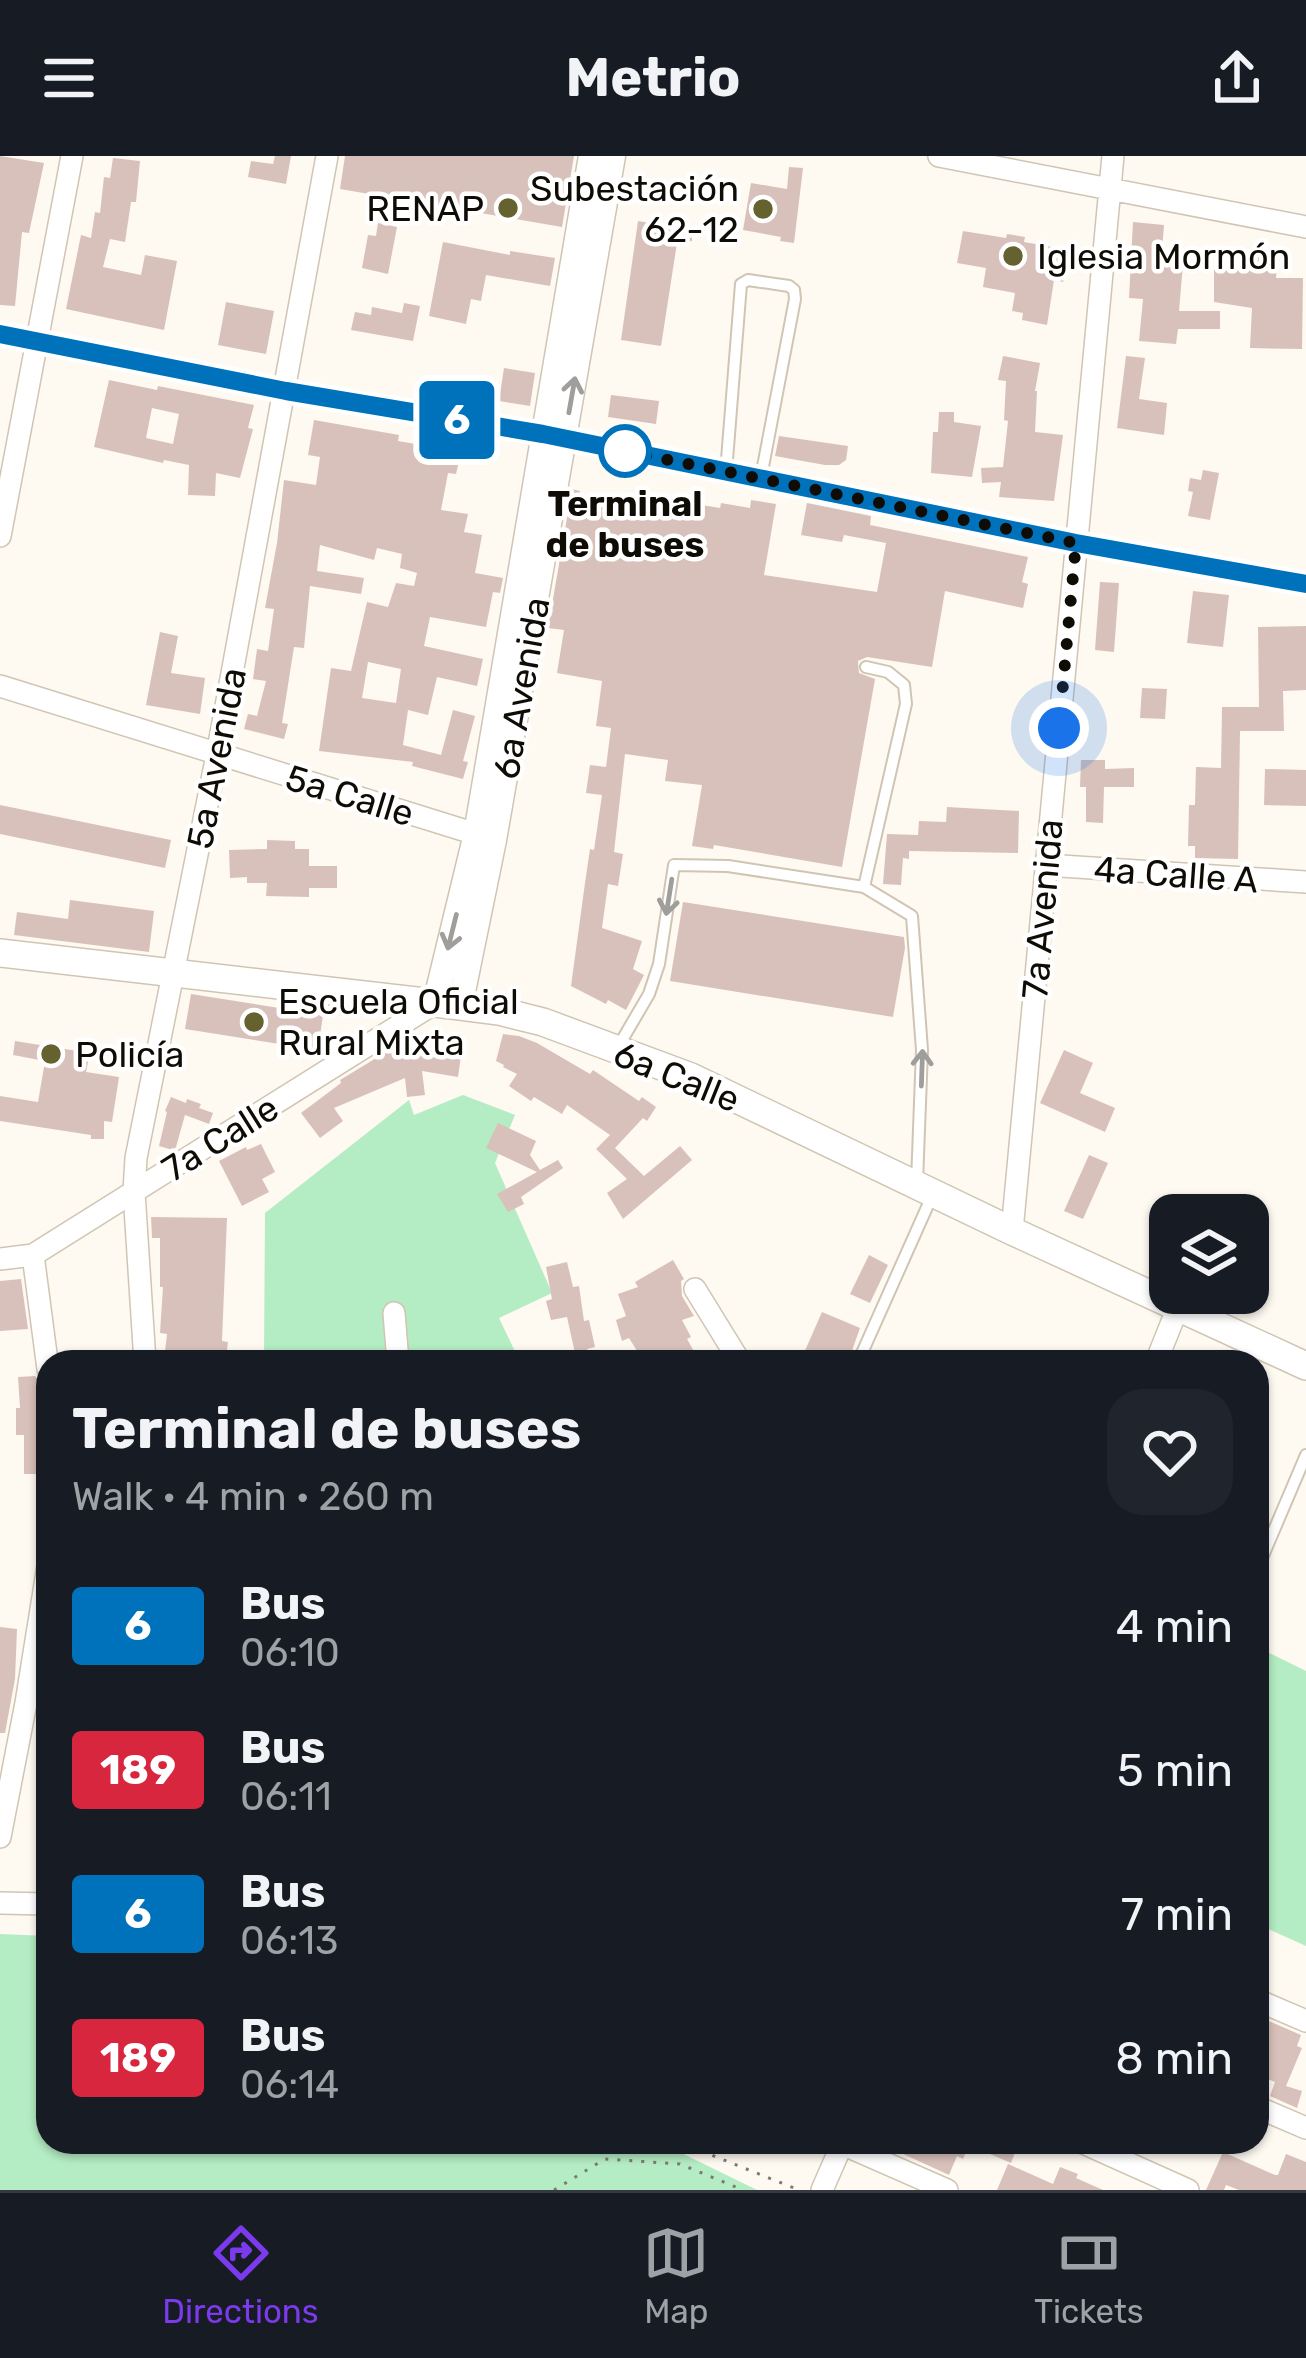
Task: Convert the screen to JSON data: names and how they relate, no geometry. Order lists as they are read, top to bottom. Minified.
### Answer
{"streets":{"main road":["6a Calle"],"street":["6a Avenida","5a Avenida","5a Calle","4a Calle A","7a Avenida","7a Calle"]},"crossings":[["6a Avenida","5a Calle"],["6a Avenida","6a Calle"],["6a Avenida","7a Calle"],["5a Avenida","5a Calle"],["5a Avenida","6a Calle"],["5a Avenida","7a Calle"],["4a Calle A","7a Avenida"],["7a Avenida","6a Calle"],["6a Calle","7a Calle"]],"places":["RENAP","Subestación 62-12","Iglesia Mormón","Terminal de buses","Escuela Oficial Rural Mixta","Policía"],"lines":["bus line 6"],"page":{"header":"Metrio","on_map":"6","heading":["Terminal de buses","Walk · 4 min · 260 m"],"list":[{"mark":"6","name":"Bus","note":"06:10","value":"4 min"},{"mark":"189","name":"Bus","note":"06:11","value":"5 min"},{"mark":"6","name":"Bus","note":"06:13","value":"7 min"},{"mark":"189","name":"Bus","note":"06:14","value":"8 min"}],"tabs":["Directions","Map","Tickets"]}}
